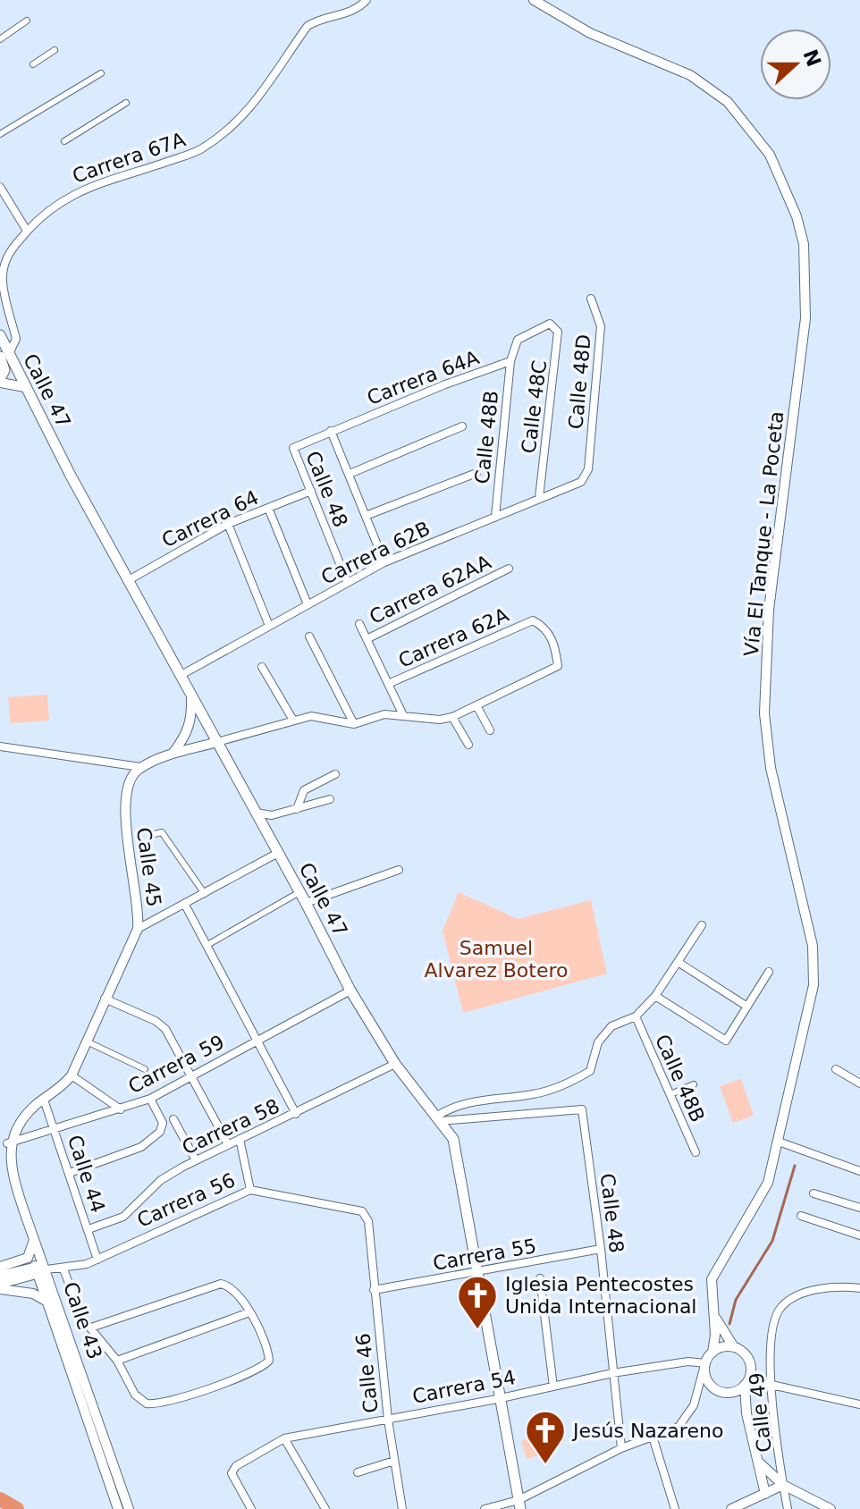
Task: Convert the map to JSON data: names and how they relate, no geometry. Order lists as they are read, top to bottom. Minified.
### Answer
{"streets":{"main road":["Calle 47"],"street":["Carrera 67A","Carrera 64A","Calle 48D","Calle 48C","Calle 48B","Calle 48","Carrera 64","Vía El Tanque - La Poceta","Carrera 62B","Carrera 62AA","Carrera 62A","Calle 45","Carrera 59","Carrera 58","Calle 44","Carrera 56","Carrera 55","Calle 43","Calle 46","Carrera 54","Calle 49"]},"crossings":[["Carrera 67A","Calle 47"],["Carrera 64A","Calle 48C"],["Carrera 64A","Calle 48B"],["Carrera 64A","Calle 48"],["Calle 48D","Carrera 62B"],["Calle 47","Calle 48"],["Calle 47","Carrera 64"],["Calle 47","Carrera 62B"],["Calle 47","Carrera 59"],["Calle 47","Carrera 58"],["Calle 47","Carrera 55"],["Calle 47","Carrera 54"],["Calle 48C","Carrera 62B"],["Calle 48B","Carrera 62B"],["Calle 48","Carrera 64"],["Calle 48","Carrera 62B"],["Calle 48","Carrera 55"],["Calle 48","Carrera 54"],["Vía El Tanque - La Poceta","Carrera 54"],["Calle 45","Carrera 59"],["Calle 45","Calle 44"],["Calle 45","Calle 43"],["Carrera 59","Calle 44"],["Carrera 59","Calle 43"],["Carrera 58","Calle 44"],["Calle 44","Carrera 56"],["Carrera 56","Calle 43"],["Carrera 56","Calle 46"],["Carrera 55","Calle 46"],["Calle 46","Carrera 54"]],"parks":["Samuel Alvarez Botero"],"places":{"church":["Iglesia Pentecostes Unida Internacional","Jesús Nazareno"]},"north":"right"}
